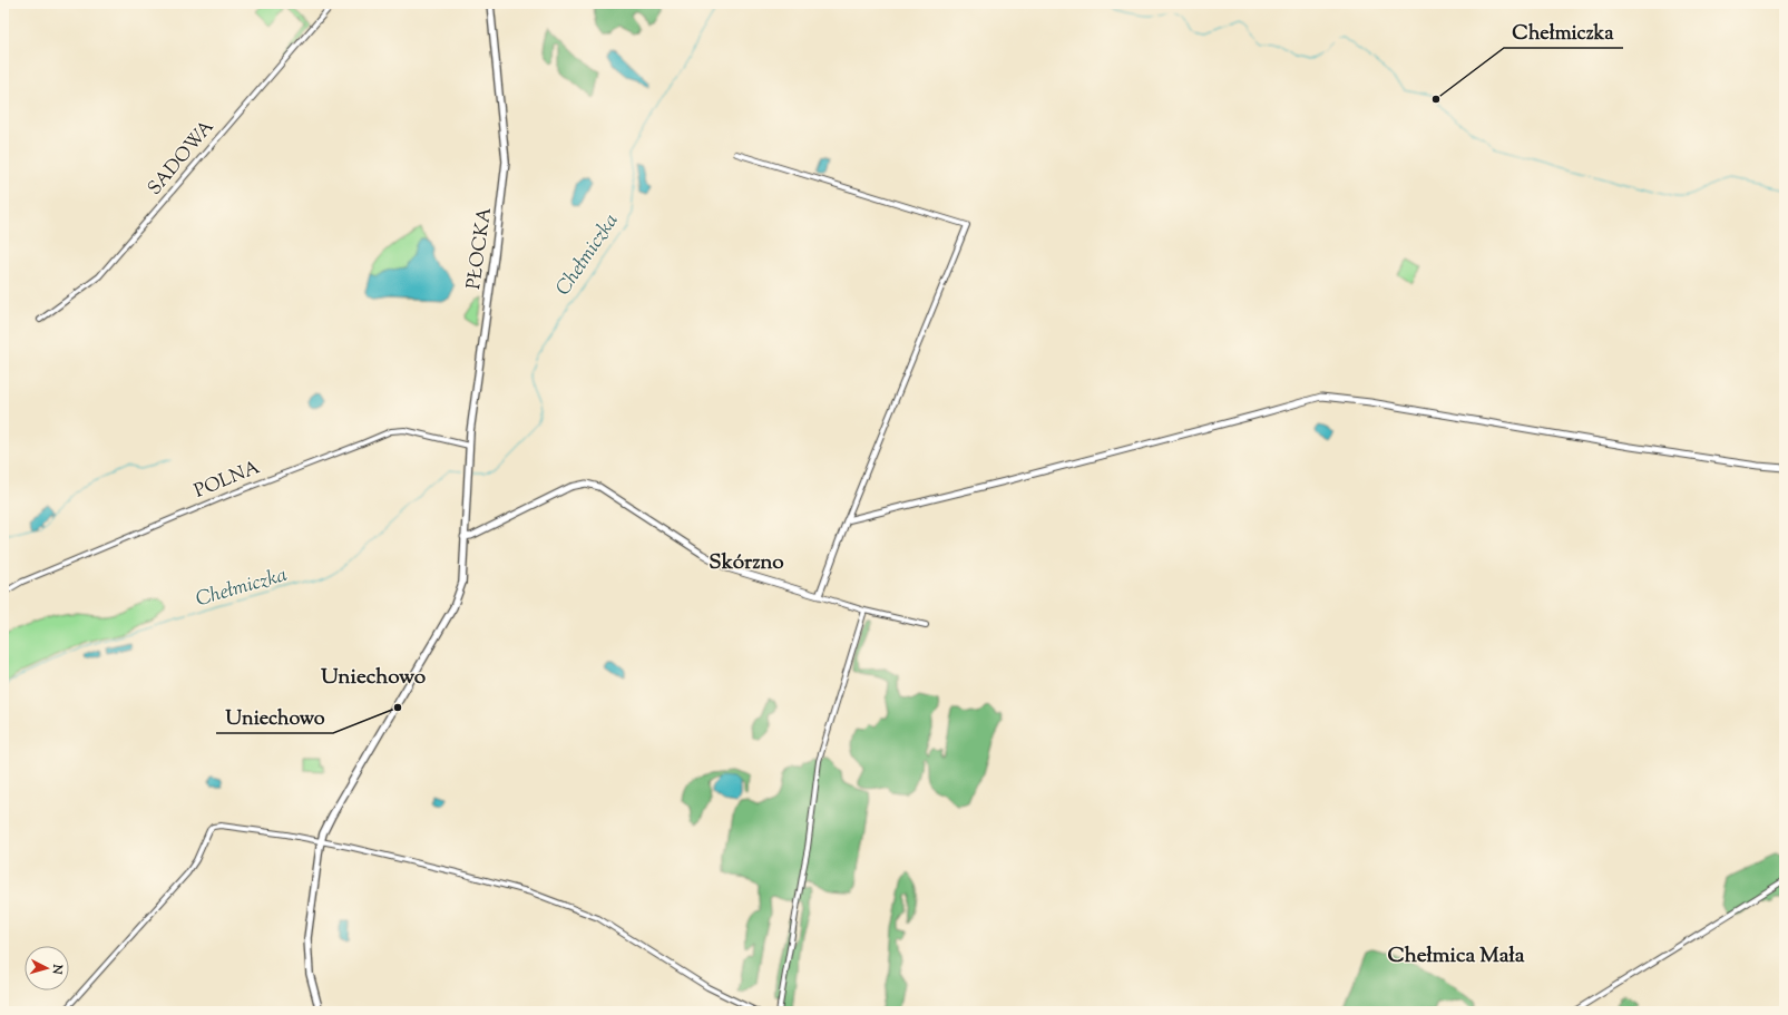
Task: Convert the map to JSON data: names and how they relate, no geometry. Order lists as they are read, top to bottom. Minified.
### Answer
{"streets":{"main road":["PŁOCKA"],"street":["SADOWA","POLNA"]},"crossings":[["PŁOCKA","POLNA"]],"districts":["Skórzno","Uniechowo","Chełmica Mała"],"water":["Chełmiczka"],"places":["Chełmiczka","Uniechowo"],"north":"right"}
